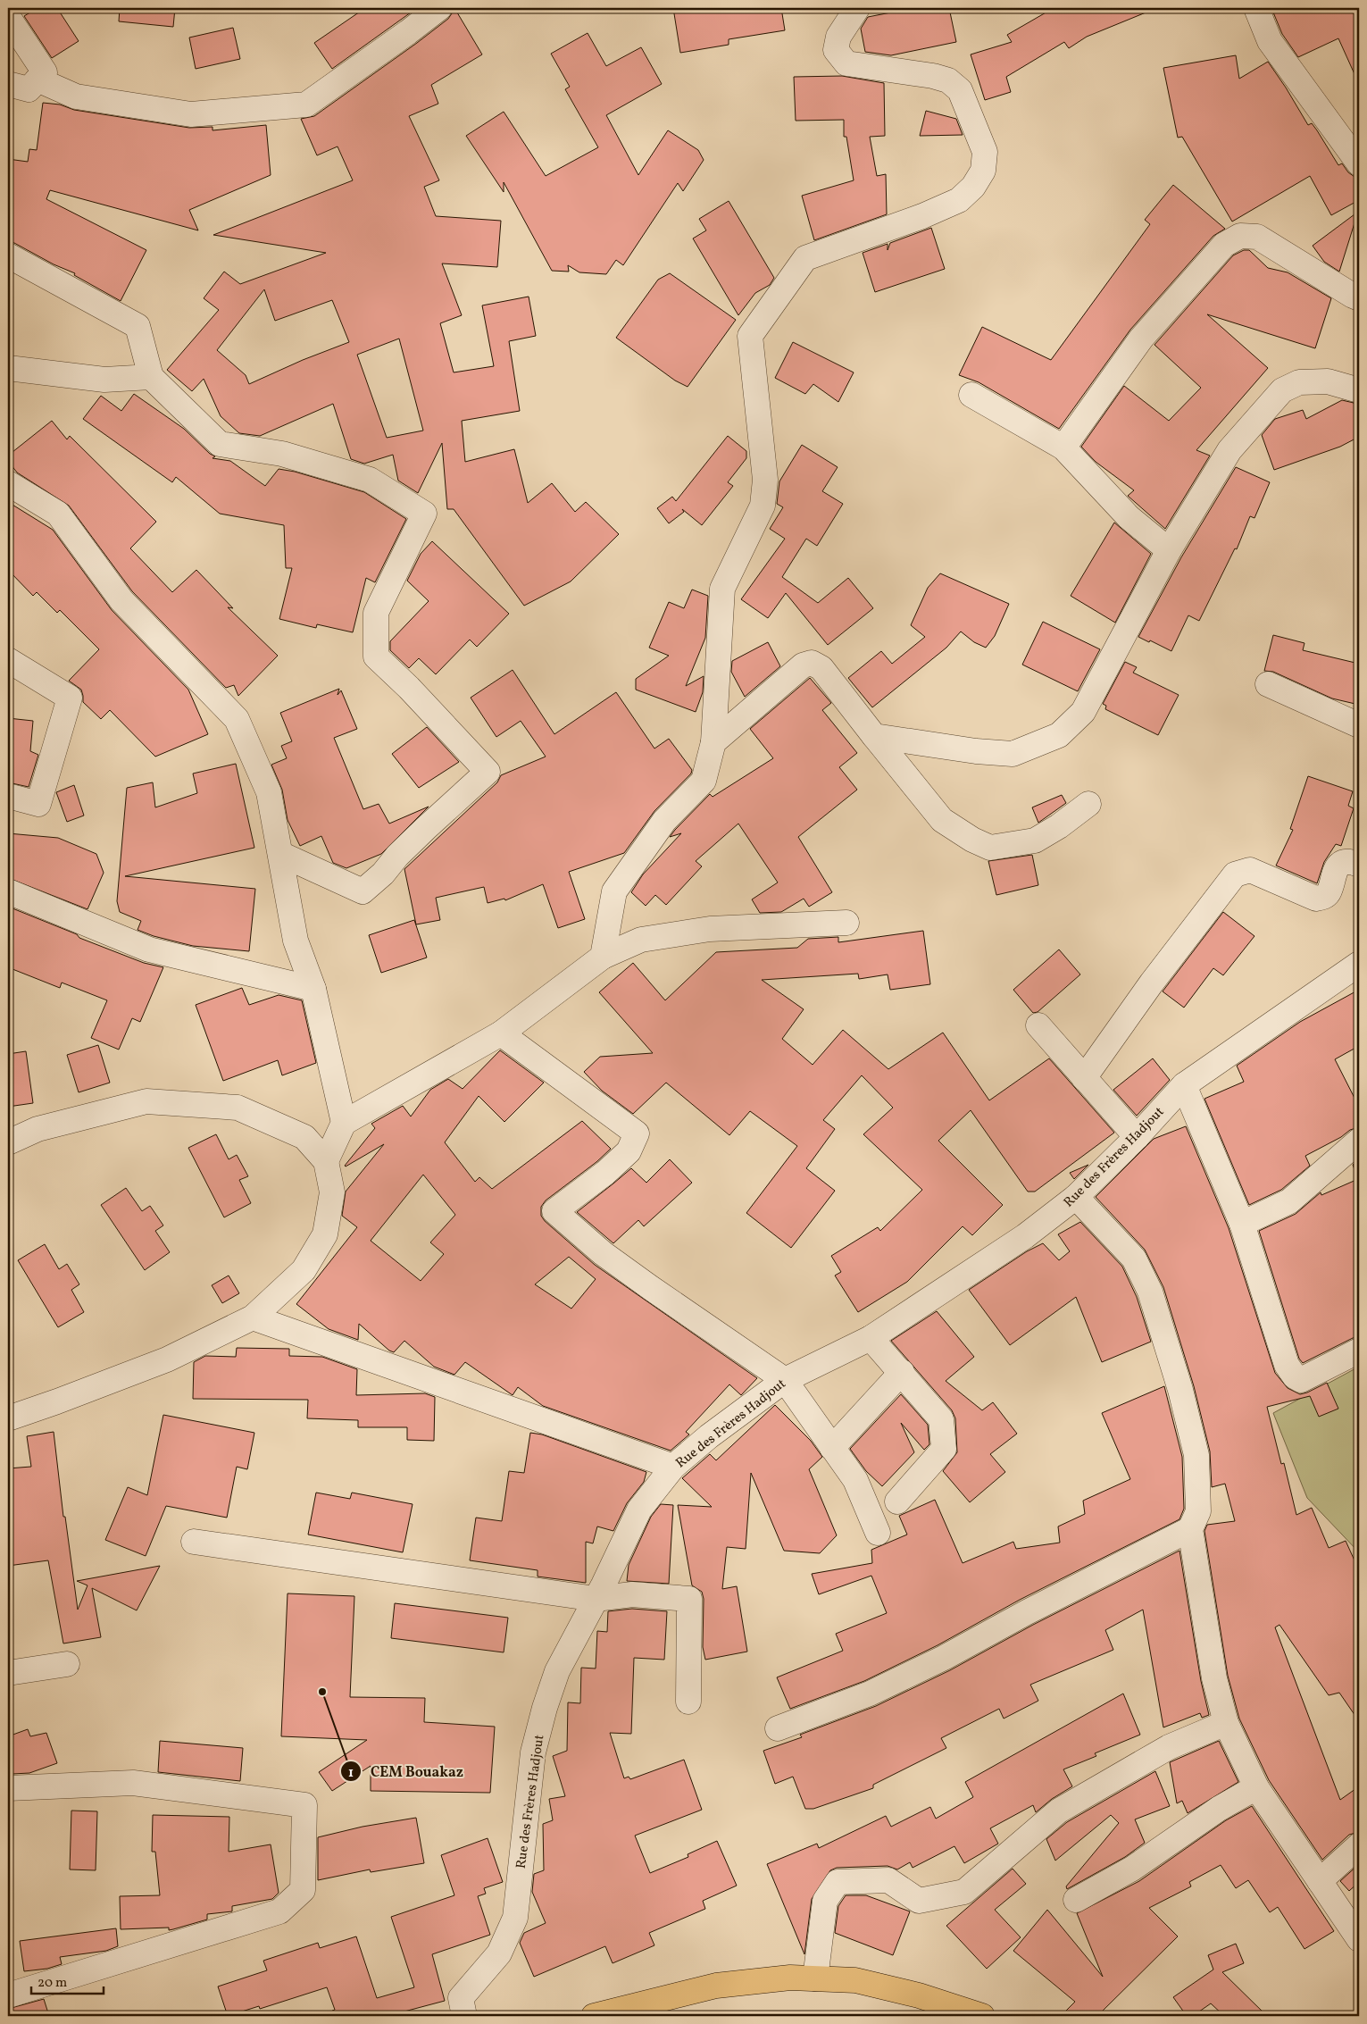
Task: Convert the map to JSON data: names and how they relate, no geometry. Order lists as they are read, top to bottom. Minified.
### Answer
{"streets":{"street":["Rue des Frères Hadjout"]},"places":["CEM Bouakaz"],"scale_bar":"20 m"}
